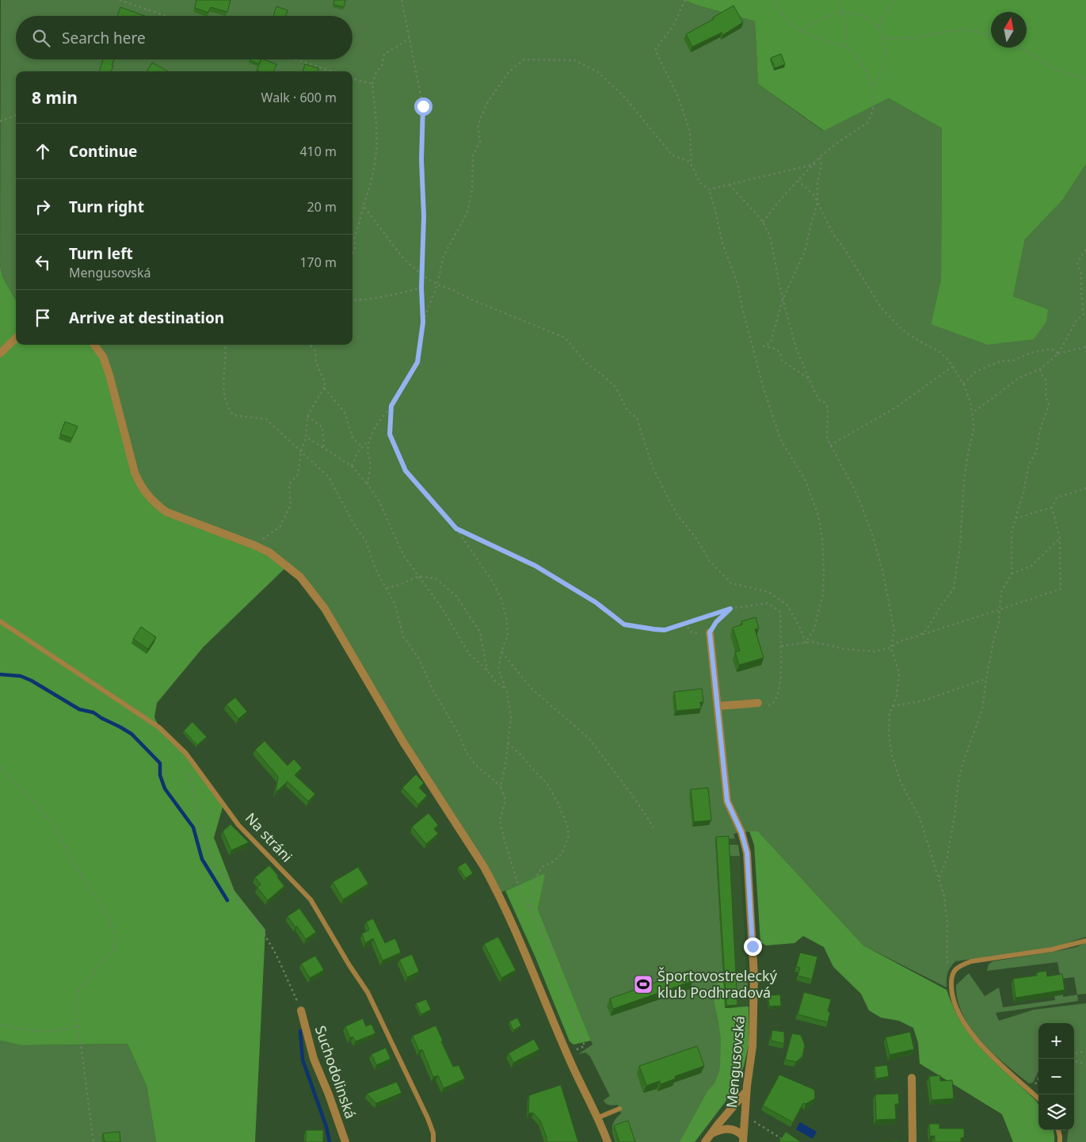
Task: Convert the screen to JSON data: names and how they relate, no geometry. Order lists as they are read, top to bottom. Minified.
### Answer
{"streets":{"street":["Mengusovská","Suchodolinská"],"lane":["Na stráni"]},"places":{"sports":["Športovostrelecký klub Podhradová"]},"north":"top","page":{"search":"Search here","heading":["8 min","Walk · 600 m"],"list":[["Continue","410 m"],["Turn right","20 m"],["Turn left","Mengusovská","170 m"],"Arrive at destination"],"map_buttons":["+","−"]}}
